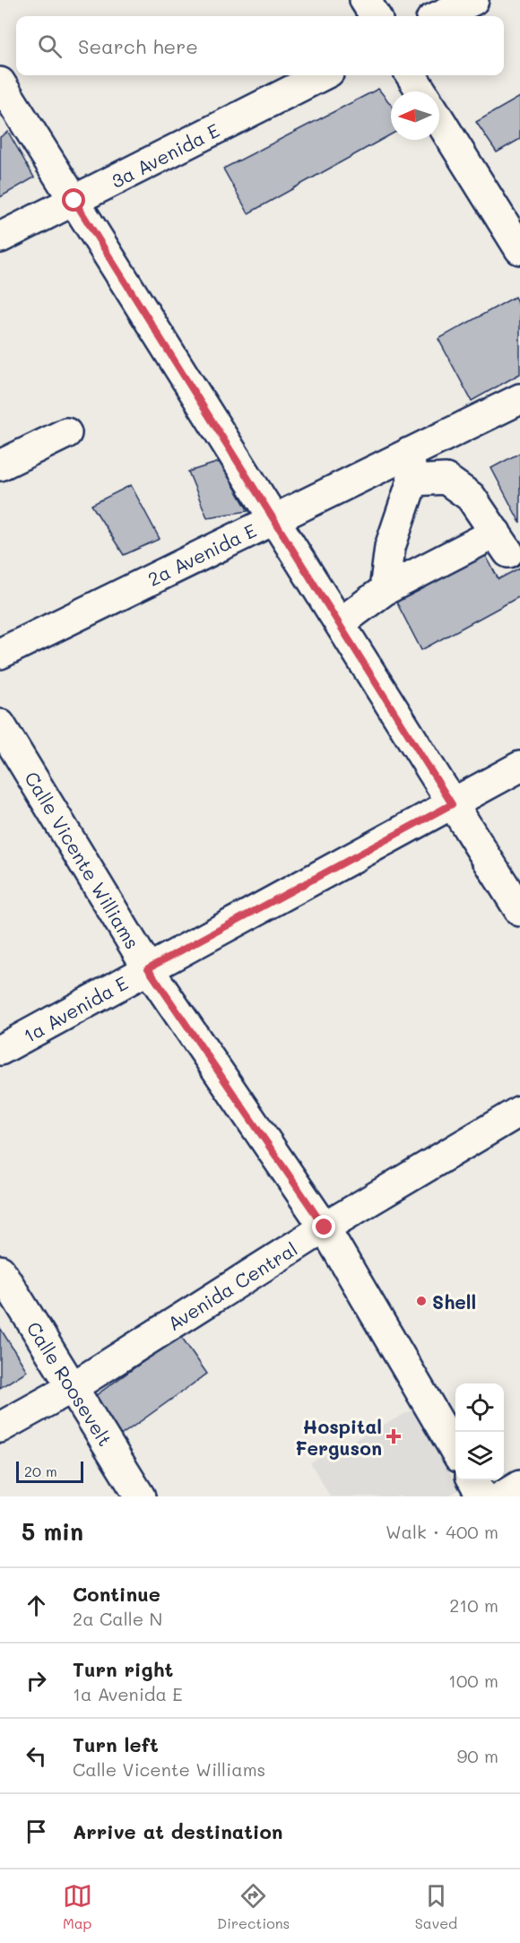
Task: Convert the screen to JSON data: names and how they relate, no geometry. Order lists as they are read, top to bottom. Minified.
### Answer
{"streets":{"street":["3a Avenida E","2a Avenida E","Calle Vicente Williams","1a Avenida E","Avenida Central","Calle Roosevelt"]},"crossings":[["Calle Vicente Williams","1a Avenida E"],["Calle Vicente Williams","Avenida Central"],["Avenida Central","Calle Roosevelt"]],"places":{"other":["Shell"],"health":["Hospital Ferguson"]},"scale_bar":"20 m","north":"left","page":{"search":"Search here","scale":"20 m","heading":["5 min","Walk · 400 m"],"list":[["Continue","2a Calle N","210 m"],["Turn right","1a Avenida E","100 m"],["Turn left","Calle Vicente Williams","90 m"],"Arrive at destination"],"nav":["Map","Directions","Saved"]}}
